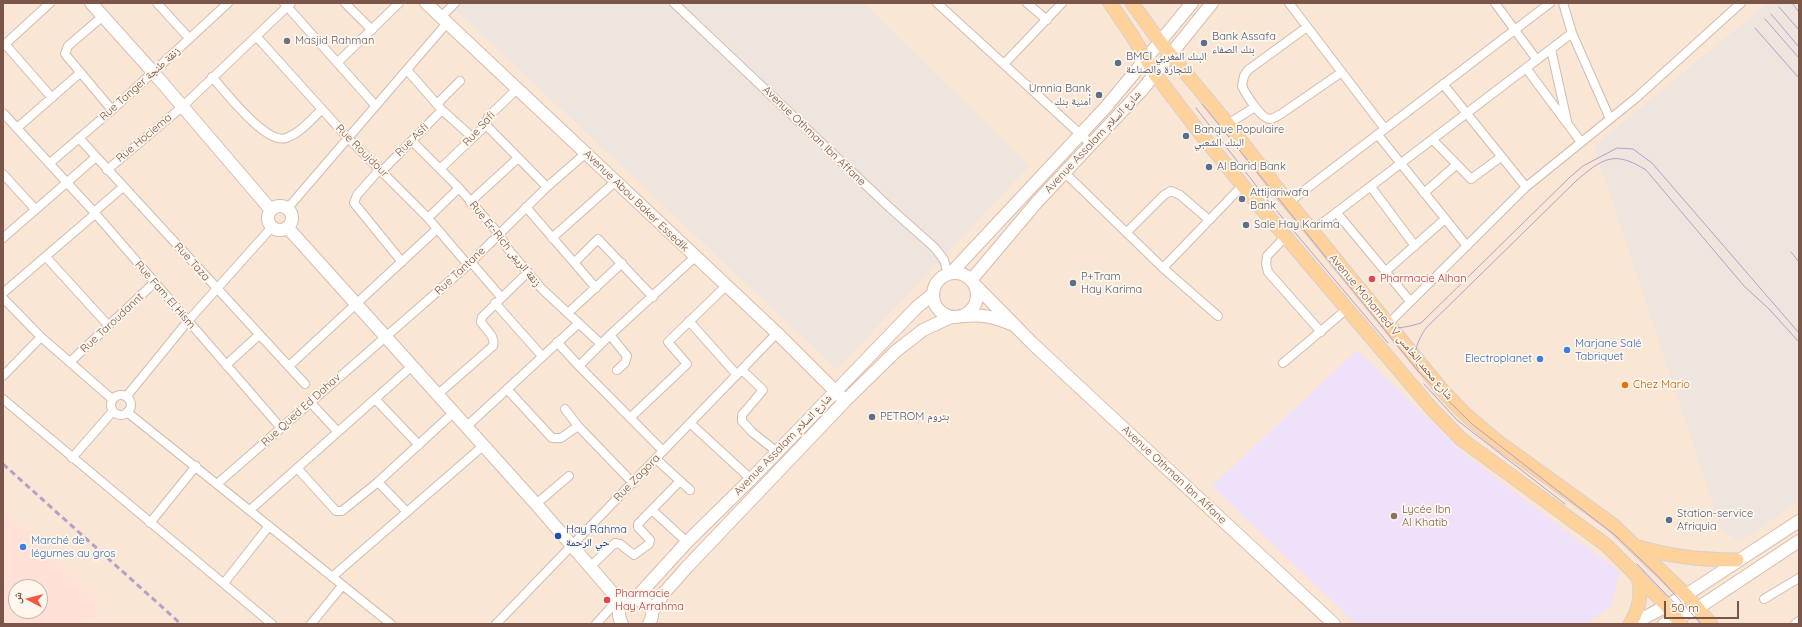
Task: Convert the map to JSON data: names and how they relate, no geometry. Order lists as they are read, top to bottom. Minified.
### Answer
{"streets":{"main road":["Avenue Mohamed V شارع محمد الخامس"],"street":["Rue Tanger زنقة طنجة","Rue Safi","Avenue Othman Ibn Affane","Rue Hociema","Rue Asfi","Avenue Assalam شارع السلام","Rue Roujdour","Avenue Abou Baker Essedik","Rue Er-Rich زنقة الريش","Rue Taza","Rue Tantane","Rue Fam El Hism","Rue Taroudannt","Rue Qued Ed Dahav","Rue Zagora"]},"crossings":[["Rue Tanger زنقة طنجة","Rue Taza"],["Rue Tanger زنقة طنجة","Rue Fam El Hism"],["Rue Safi","Avenue Abou Baker Essedik"],["Rue Safi","Rue Er-Rich زنقة الريش"],["Avenue Othman Ibn Affane","Avenue Assalam شارع السلام"],["Rue Hociema","Rue Roujdour"],["Rue Hociema","Rue Taza"],["Rue Asfi","Rue Roujdour"],["Rue Asfi","Rue Er-Rich زنقة الريش"],["Avenue Assalam شارع السلام","Avenue Abou Baker Essedik"],["Avenue Assalam شارع السلام","Avenue Mohamed V شارع محمد الخامس"],["Rue Roujdour","Rue Tantane"],["Avenue Abou Baker Essedik","Rue Tantane"],["Avenue Abou Baker Essedik","Rue Zagora"],["Rue Er-Rich زنقة الريش","Rue Tantane"],["Rue Tantane","Rue Qued Ed Dahav"],["Rue Fam El Hism","Rue Taroudannt"],["Rue Fam El Hism","Rue Qued Ed Dahav"]],"places":["Masjid Rahman","Bank Assafa بنك الصفاء","BMCI البنك المغربي للتجارة والصناعة","Umnia Bank أمنية بنك","Banque Populaire البنك الشعبي","Al Barid Bank","Attijariwafa Bank","Sale Hay Karima","Pharmacie Alhan","P+Tram Hay Karima","Marjane Salé Tabriquet","Electroplanet","Chez Mario","PETROM بتروم","Lycée Ibn Al Khatib","Station-service Afriquia","Hay Rahma حي الرحمة","Marché de légumes au gros","Pharmacie Hay Arrahma"],"scale_bar":"50 m","north":"left"}
